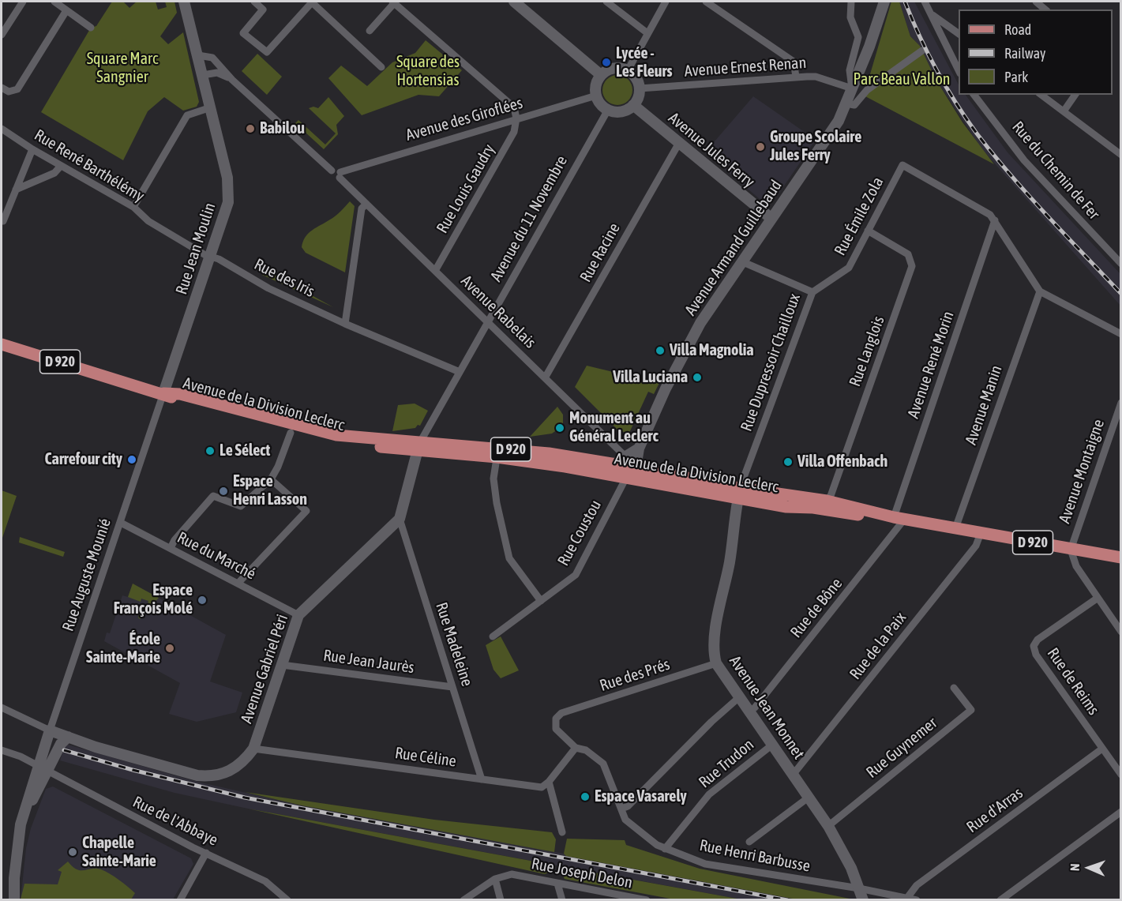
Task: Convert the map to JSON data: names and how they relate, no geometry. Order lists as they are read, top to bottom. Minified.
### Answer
{"streets":{"main road":["Avenue Jules Ferry","Avenue Armand Guillebaud","Rue Jean Moulin","D 920","Avenue de la Division Leclerc","Rue Auguste Mounié","Avenue Gabriel Péri","Avenue Jean Monnet"],"street":["Avenue Ernest Renan","Avenue des Giroflées","Rue René Barthélémy","Rue du Chemin de Fer","Rue Louis Gaudry","Rue Émile Zola","Avenue du 11 Novembre","Rue Racine","Rue des Iris","Avenue Rabelais","Rue Langlois","Rue Dupressoir Chailloux","Avenue René Morin","Avenue Manin","Avenue Montaigne","Rue Coustou","Rue du Marché","Rue de Bône","Rue Madeleine","Rue de la Paix","Rue Jean Jaurès","Rue des Prés","Rue de Reims","Rue Guynemer","Rue Céline","Rue Trudon","Rue d'Arras","Rue de l'Abbaye","Rue Henri Barbusse","Rue Joseph Delon"]},"crossings":[["Avenue Ernest Renan","Avenue des Giroflées"],["Avenue Ernest Renan","Avenue Jules Ferry"],["Avenue Ernest Renan","Avenue du 11 Novembre"],["Avenue Ernest Renan","Avenue Armand Guillebaud"],["Avenue des Giroflées","Avenue Jules Ferry"],["Avenue des Giroflées","Rue Louis Gaudry"],["Avenue des Giroflées","Avenue du 11 Novembre"],["Avenue des Giroflées","Avenue Rabelais"],["Avenue Jules Ferry","Avenue du 11 Novembre"],["Avenue Jules Ferry","Avenue Armand Guillebaud"],["Avenue Jules Ferry","Rue Racine"],["Rue René Barthélémy","Rue Jean Moulin"],["Rue René Barthélémy","Rue des Iris"],["Rue Louis Gaudry","Avenue Rabelais"],["Rue Émile Zola","Rue Langlois"],["Rue Émile Zola","Rue Dupressoir Chailloux"],["Rue Émile Zola","Avenue René Morin"],["Avenue du 11 Novembre","Rue des Iris"],["Avenue du 11 Novembre","Avenue Rabelais"],["Avenue du 11 Novembre","Avenue de la Division Leclerc"],["Avenue Armand Guillebaud","Rue Dupressoir Chailloux"],["Avenue Armand Guillebaud","Avenue de la Division Leclerc"],["Rue Jean Moulin","Rue des Iris"],["Rue Jean Moulin","D 920"],["Rue Jean Moulin","Avenue de la Division Leclerc"],["Rue Jean Moulin","Rue Auguste Mounié"],["Rue Racine","Avenue Rabelais"],["Avenue Rabelais","Avenue de la Division Leclerc"],["Avenue Rabelais","Rue Coustou"],["Rue Langlois","Avenue de la Division Leclerc"],["D 920","Avenue de la Division Leclerc"],["D 920","Rue Auguste Mounié"],["Rue Dupressoir Chailloux","Avenue de la Division Leclerc"],["Rue Dupressoir Chailloux","Avenue Jean Monnet"],["Avenue René Morin","Avenue de la Division Leclerc"],["Avenue René Morin","Rue de Bône"],["Avenue de la Division Leclerc","Avenue Manin"],["Avenue de la Division Leclerc","Avenue Montaigne"],["Avenue de la Division Leclerc","Rue Coustou"],["Avenue de la Division Leclerc","Rue Auguste Mounié"],["Avenue de la Division Leclerc","Rue de Bône"],["Avenue de la Division Leclerc","Rue de la Paix"],["Avenue de la Division Leclerc","Avenue Jean Monnet"],["Rue du Marché","Rue Auguste Mounié"],["Rue du Marché","Avenue Gabriel Péri"],["Rue Auguste Mounié","Avenue Gabriel Péri"],["Rue Auguste Mounié","Rue de l'Abbaye"],["Rue de Bône","Avenue Jean Monnet"],["Rue Madeleine","Rue Jean Jaurès"],["Rue Madeleine","Avenue Gabriel Péri"],["Rue Madeleine","Rue Céline"],["Rue de la Paix","Avenue Jean Monnet"],["Rue Jean Jaurès","Avenue Gabriel Péri"],["Avenue Gabriel Péri","Rue Céline"],["Rue des Prés","Avenue Jean Monnet"],["Rue des Prés","Rue Henri Barbusse"],["Rue de Reims","Rue d'Arras"],["Avenue Jean Monnet","Rue Guynemer"],["Avenue Jean Monnet","Rue Trudon"],["Avenue Jean Monnet","Rue Henri Barbusse"],["Rue Trudon","Rue Henri Barbusse"],["Rue d'Arras","Rue Henri Barbusse"]],"parks":["Square Marc Sangnier","Square des Hortensias","Parc Beau Vallon"],"places":["Lycée - Les Fleurs","Babilou","Groupe Scolaire Jules Ferry","Villa Magnolia","Villa Luciana","Monument au Général Leclerc","Le Sélect","Carrefour city","Villa Offenbach","Espace Henri Lasson","Espace François Molé","École Sainte-Marie","Espace Vasarely","Chapelle Sainte-Marie"],"legend":["Road","Railway","Park"],"north":"left"}
